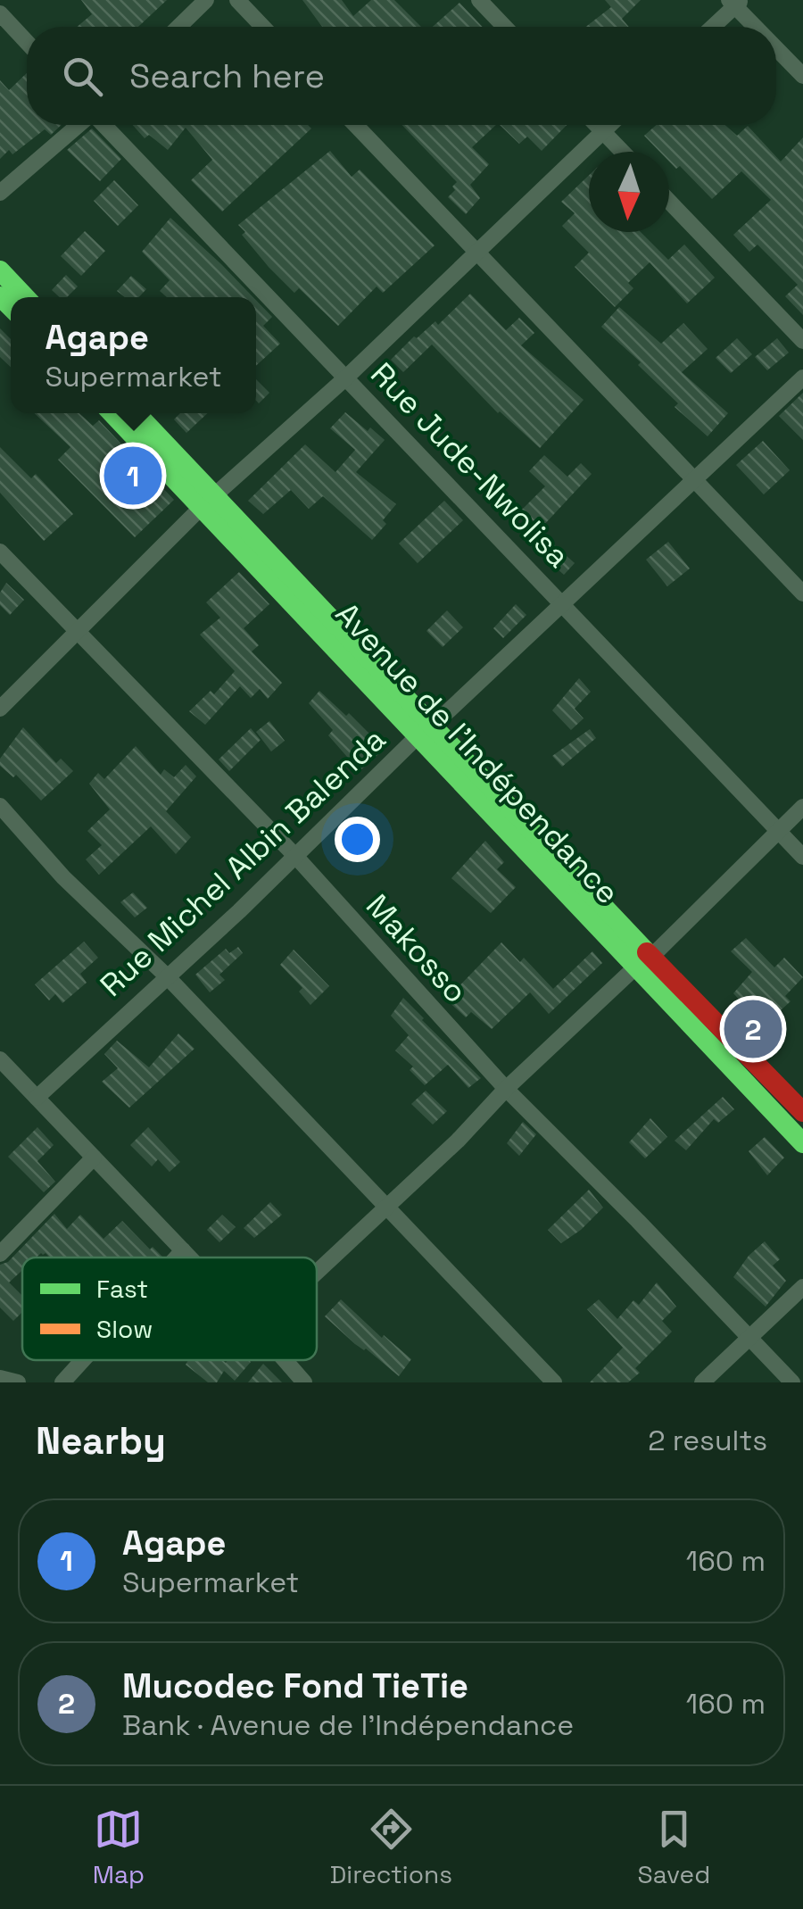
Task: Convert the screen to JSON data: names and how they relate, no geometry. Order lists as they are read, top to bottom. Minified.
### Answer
{"streets":{"street":["Rue Jude-Nwolisa","Avenue de l'Indépendance","Rue Michel Albin Balenda","Makosso"]},"crossings":[["Rue Jude-Nwolisa","Rue Michel Albin Balenda"],["Avenue de l'Indépendance","Rue Michel Albin Balenda"],["Rue Michel Albin Balenda","Makosso"]],"legend":["Fast","Slow"],"north":"bottom","page":{"search":"Search here","popup":["Agape","Supermarket"],"pins":["1","2"],"heading":["Nearby","2 results"],"list":[{"mark":"1","name":"Agape","note":"Supermarket","value":"160 m"},{"mark":"2","name":"Mucodec Fond TieTie","note":"Bank · Avenue de l'Indépendance","value":"160 m"}],"nav":["Map","Directions","Saved"]}}
